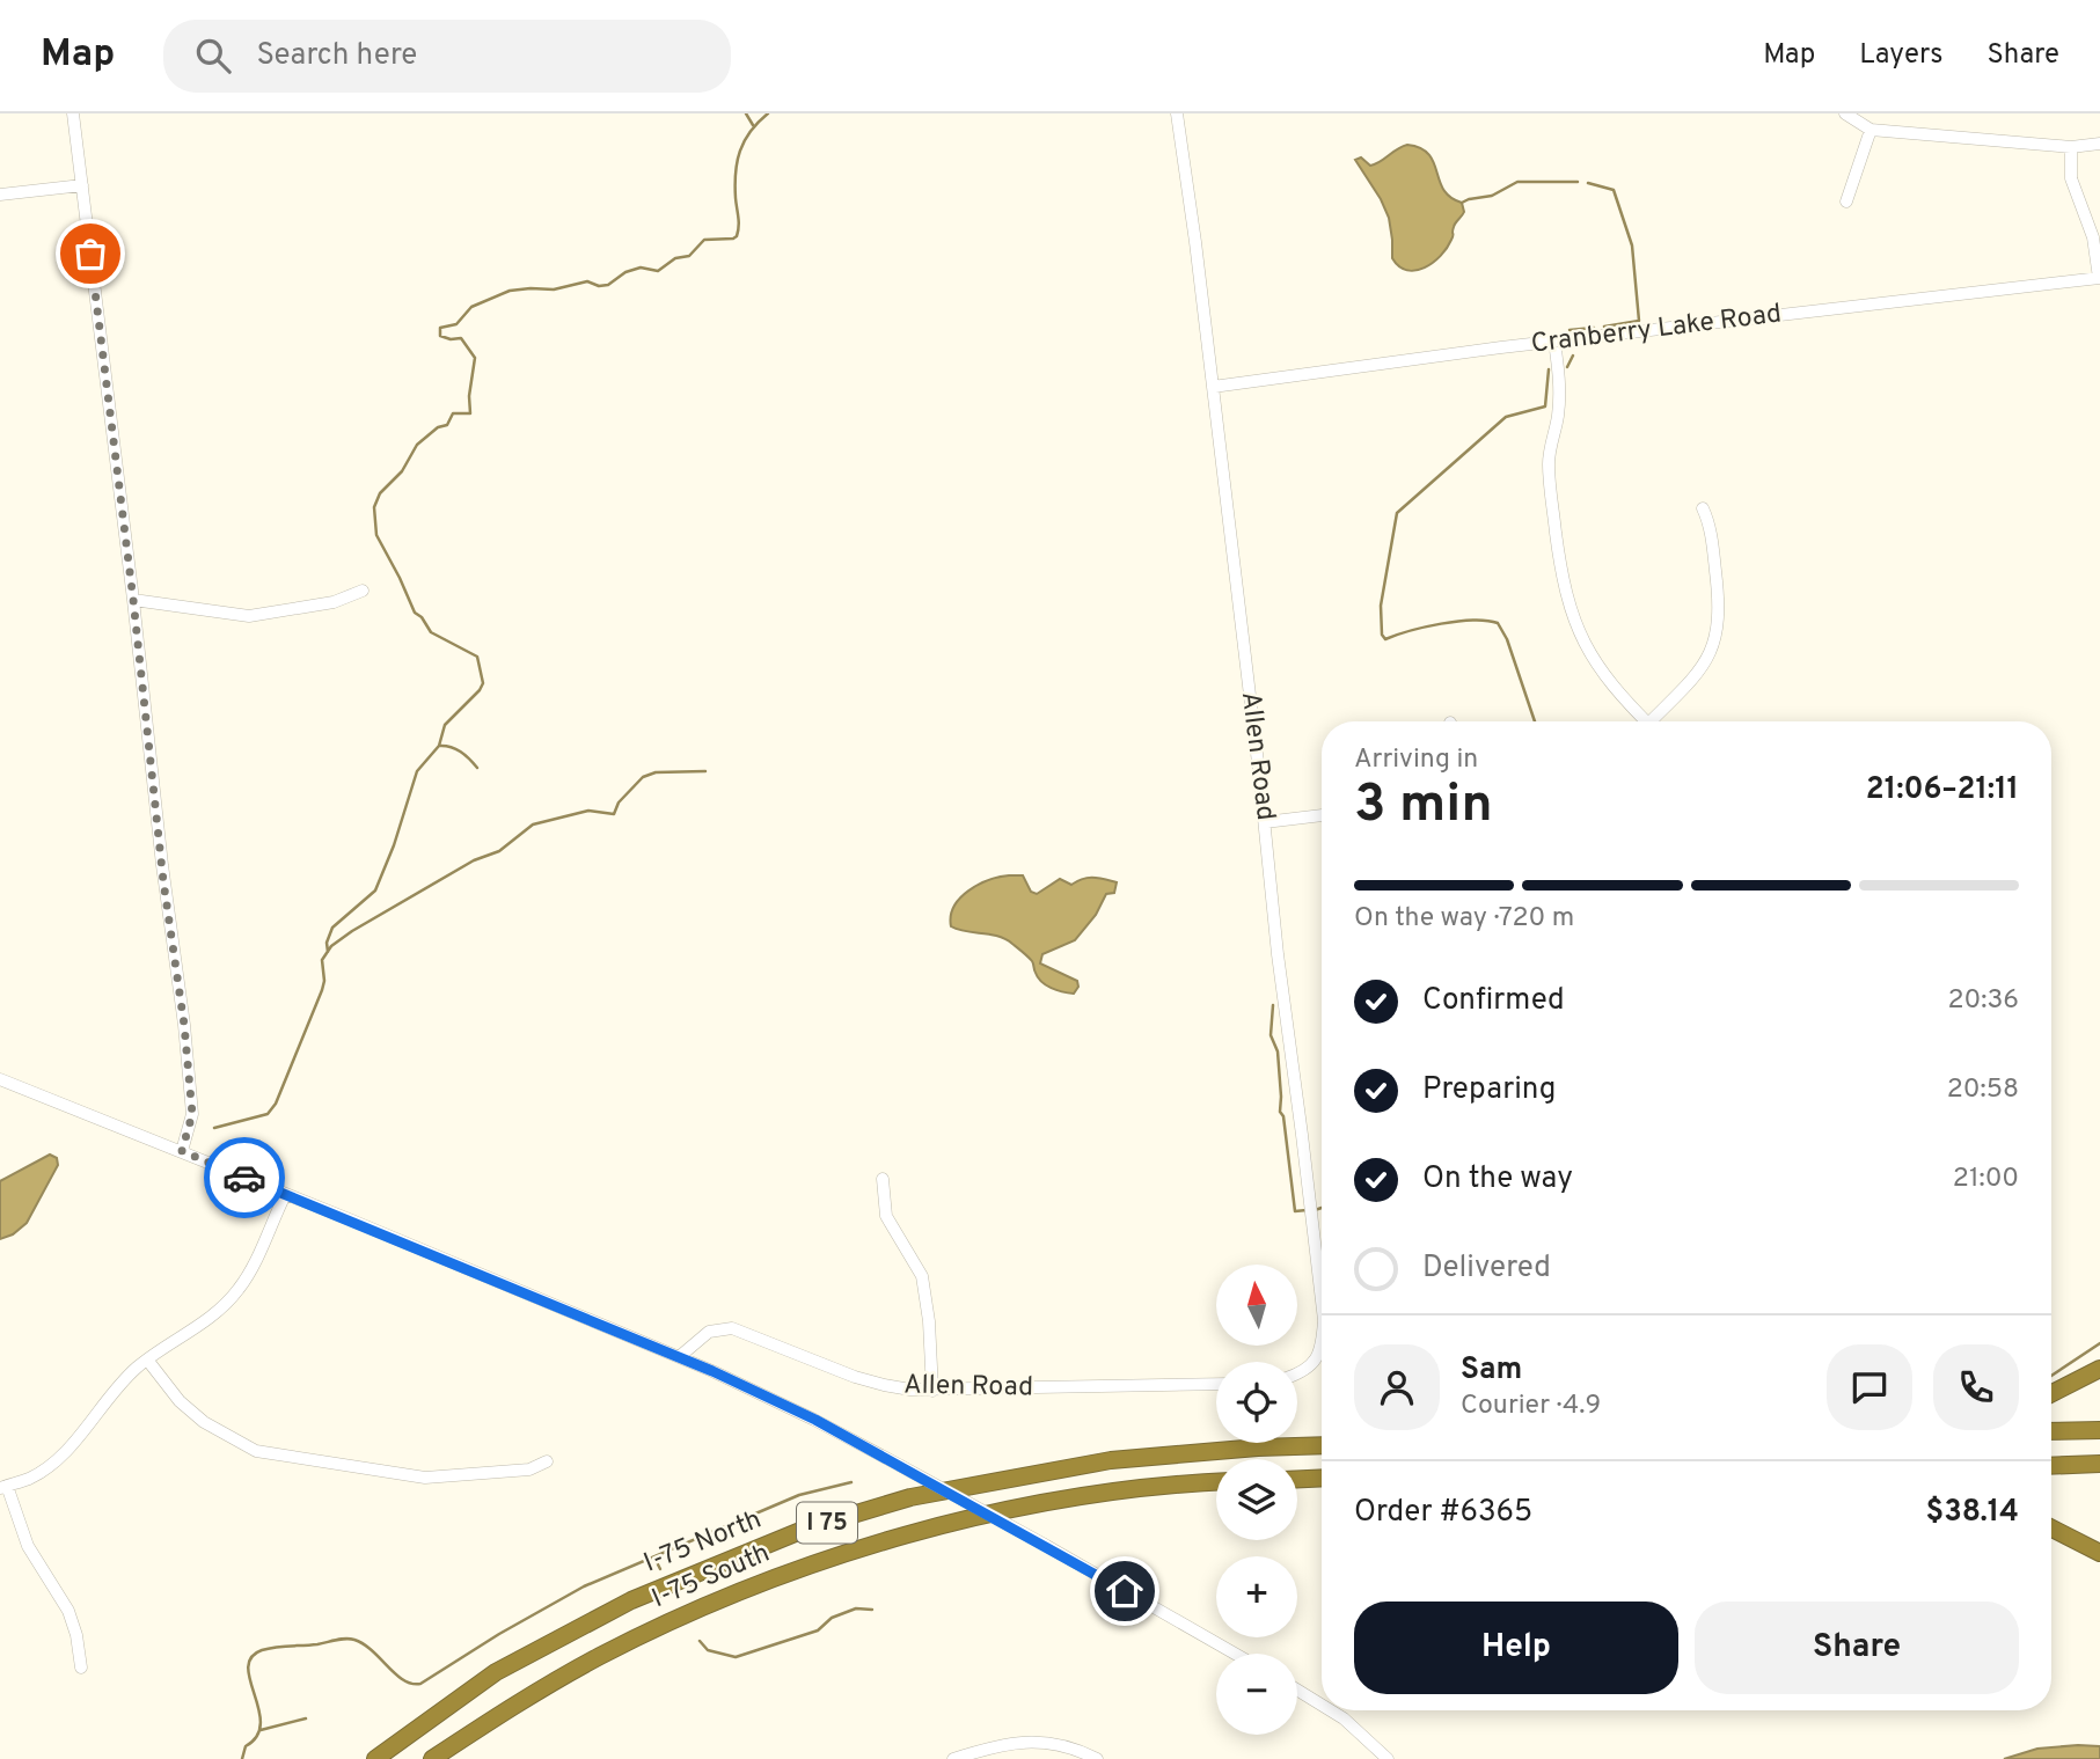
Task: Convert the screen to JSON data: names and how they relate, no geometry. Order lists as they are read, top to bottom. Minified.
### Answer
{"streets":{"highway":["I 75","I-75 North","I-75 South"],"street":["Cranberry Lake Road","Allen Road"]},"crossings":[["Cranberry Lake Road","Allen Road"]],"north":"top","page":{"header":"Map","search":"Search here","nav":["Map","Layers","Share"],"heading":["3 min","Arriving in","21:06–21:11"],"panel":["Sam","Courier · 4.9","Order #6365","$38.14"],"bar":"On the way · 720 m","list":[["Confirmed","20:36"],["Preparing","20:58"],["On the way","21:00"],"Delivered"],"map_buttons":["+","−"],"buttons":["Help","Share"]}}
